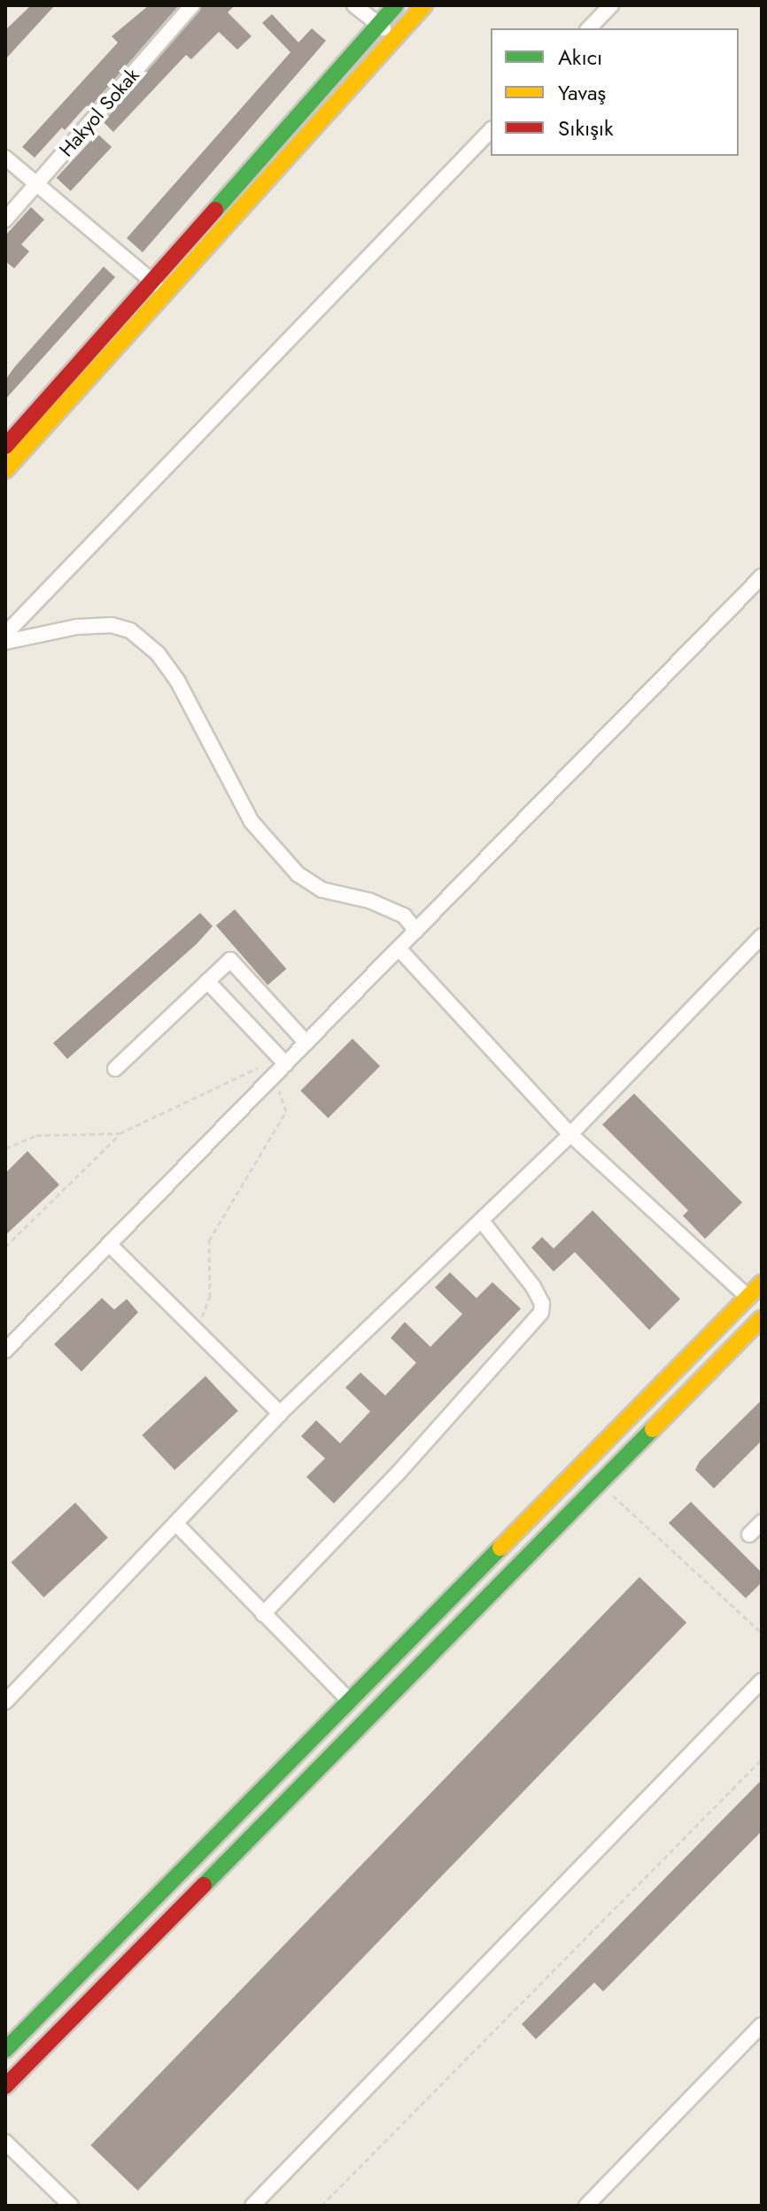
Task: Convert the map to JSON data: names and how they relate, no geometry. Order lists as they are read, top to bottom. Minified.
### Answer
{"streets":{"street":["Hakyol Sokak"]},"legend":["Akıcı","Yavaş","Sıkışık"]}
